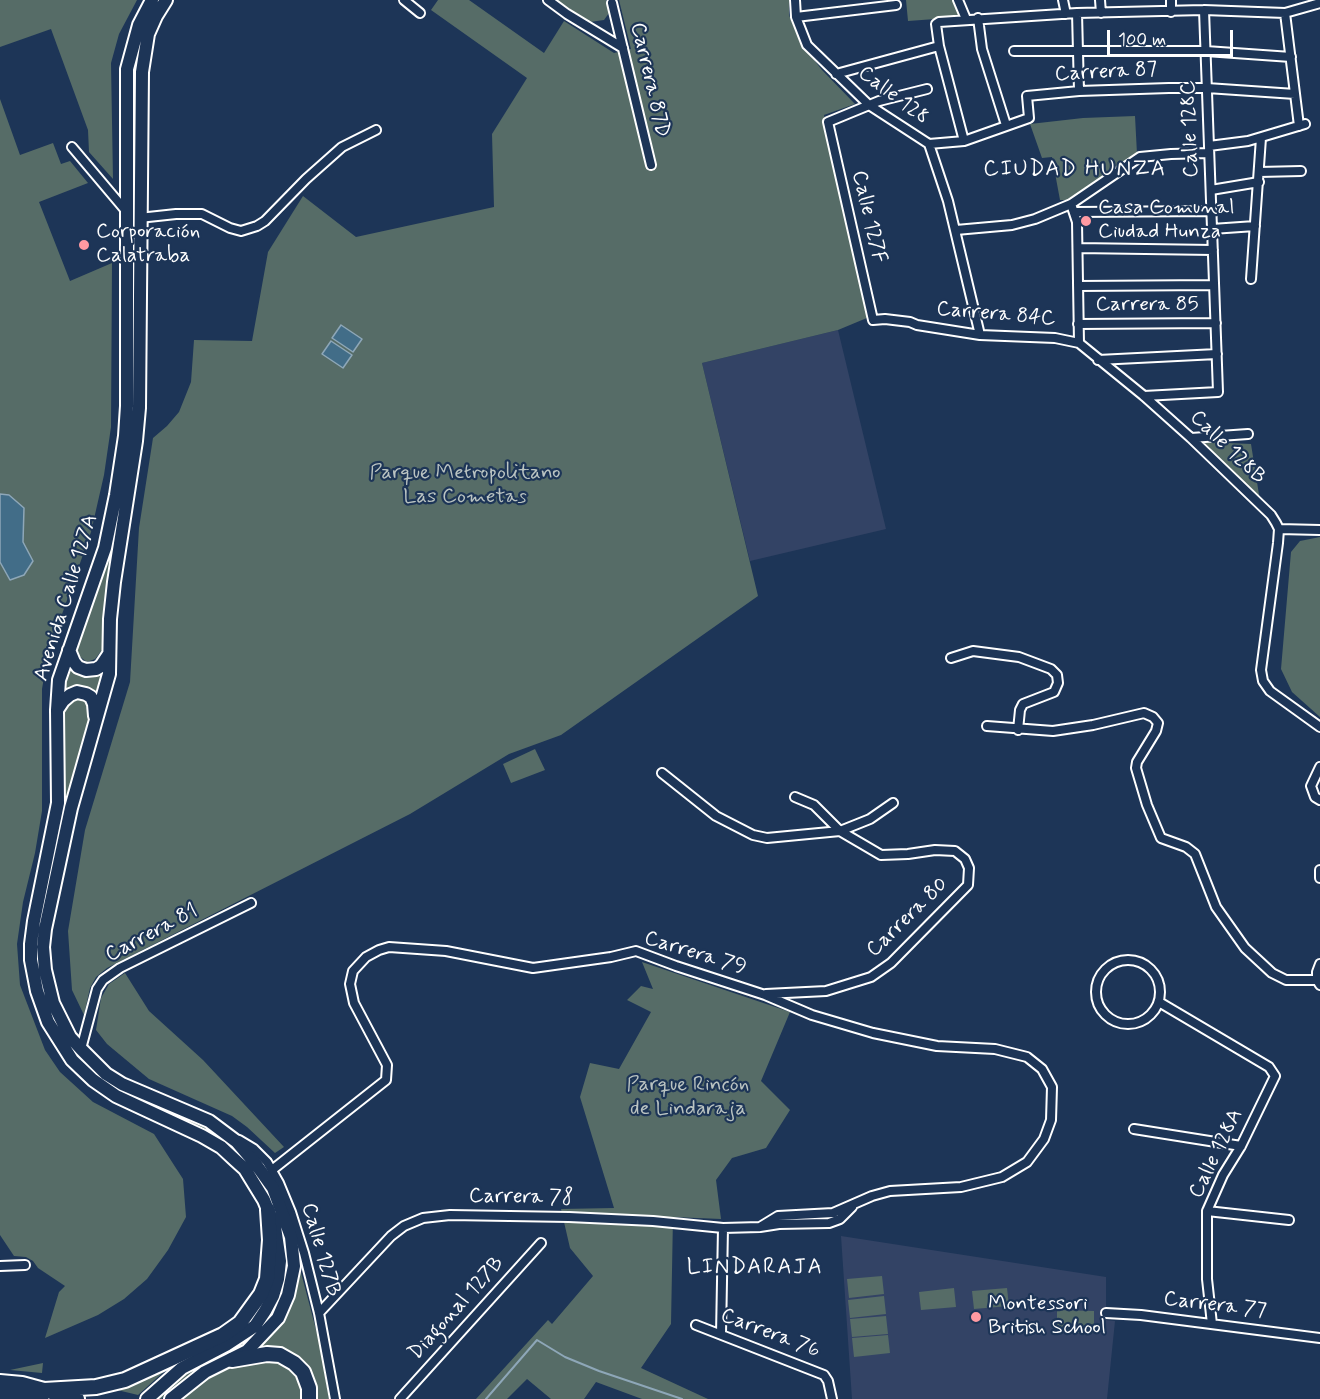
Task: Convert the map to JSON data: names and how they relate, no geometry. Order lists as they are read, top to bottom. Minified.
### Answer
{"streets":{"main road":["Avenida Calle 127A"],"street":["Carrera 87","Carrera 87D","Calle 128","Calle 128C","Calle 127F","Carrera 85","Carrera 84C","Calle 128B","Carrera 80","Carrera 81","Carrera 79","Calle 128A","Carrera 78","Calle 127B","Carrera 77","Diagonal 127B","Carrera 76"]},"crossings":[["Carrera 87","Calle 128C"],["Calle 128","Calle 127F"],["Calle 128","Carrera 84C"],["Calle 128C","Carrera 85"],["Calle 128C","Calle 128B"],["Calle 127F","Carrera 84C"],["Carrera 84C","Calle 128B"],["Avenida Calle 127A","Carrera 81"],["Avenida Calle 127A","Calle 127B"],["Carrera 80","Carrera 79"],["Carrera 79","Carrera 78"],["Carrera 79","Calle 127B"],["Calle 128A","Carrera 77"],["Carrera 78","Calle 127B"]],"districts":["CIUDAD HUNZA","LINDARAJA"],"parks":["Parque Metropolitano Las Cometas","Parque Rincón de Lindaraja"],"places":["Casa Comunal Ciudad Hunza","Corporación Calatraba","Montessori British School"],"scale_bar":"100 m"}
